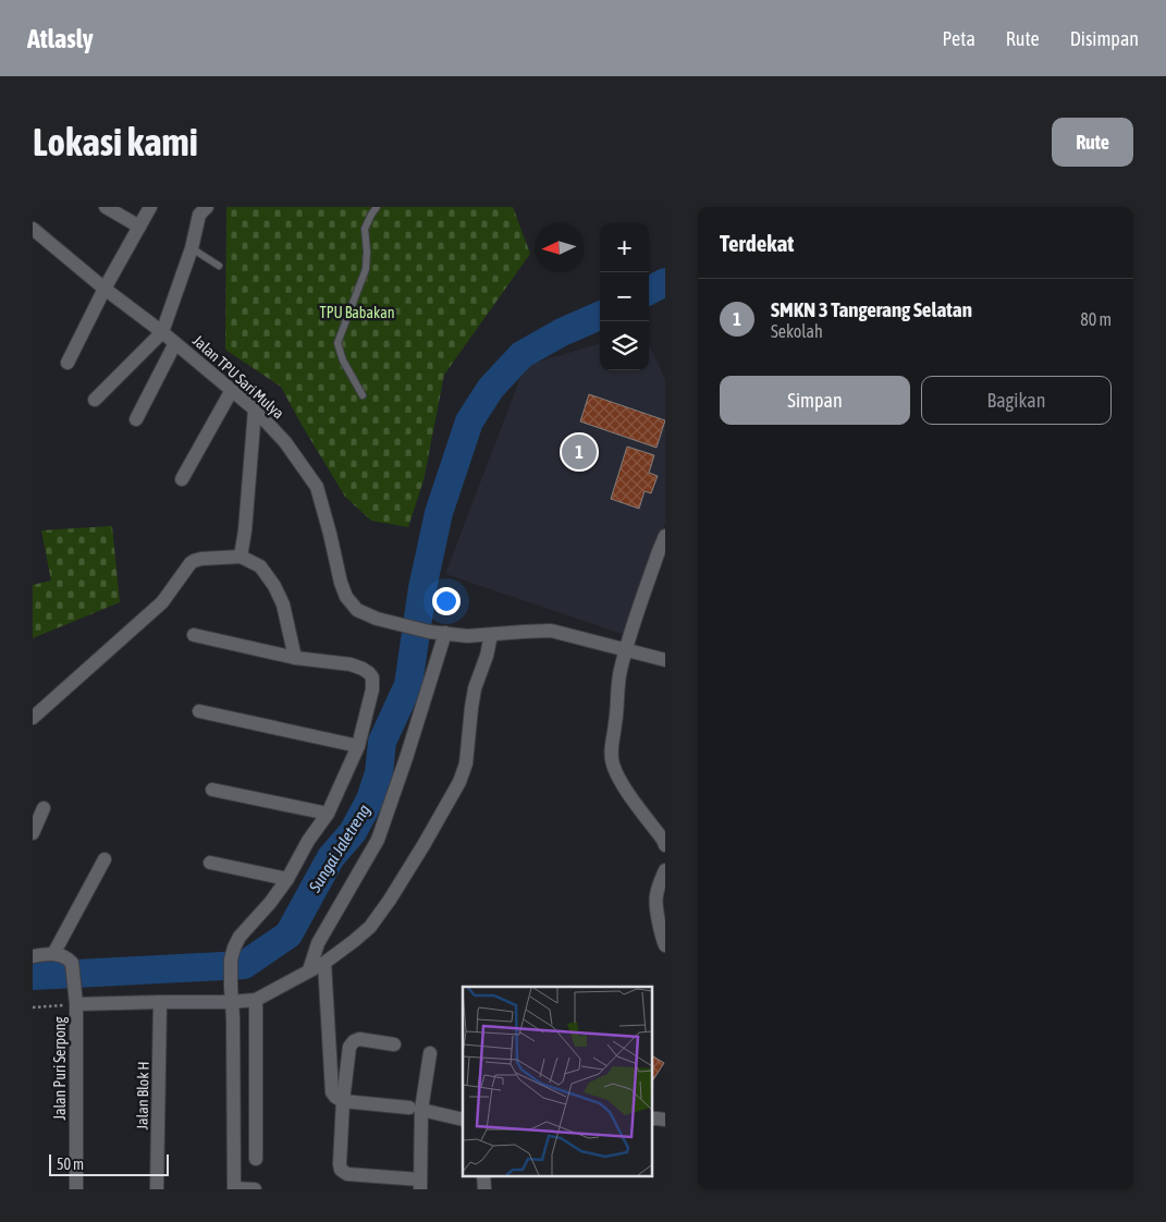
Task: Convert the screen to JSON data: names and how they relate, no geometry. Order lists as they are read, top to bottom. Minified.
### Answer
{"streets":{"street":["Jalan TPU Sari Mulya","Jalan Puri Serpong","Jalan Blok H"]},"crossings":[["Jalan Puri Serpong","Jalan Blok H"]],"water":["Sungai Jaletreng"],"parks":["TPU Babakan"],"scale_bar":"50 m","north":"left","page":{"header":"Atlasly","nav":["Peta","Rute","Disimpan"],"buttons":["Rute",["Simpan","Bagikan"]],"title":"Lokasi kami","heading":"Terdekat","map_buttons":["+","−"],"list":[{"mark":"1","name":"SMKN 3 Tangerang Selatan","note":"Sekolah","value":"80 m"}],"pins":"1","scale":"50 m"}}
